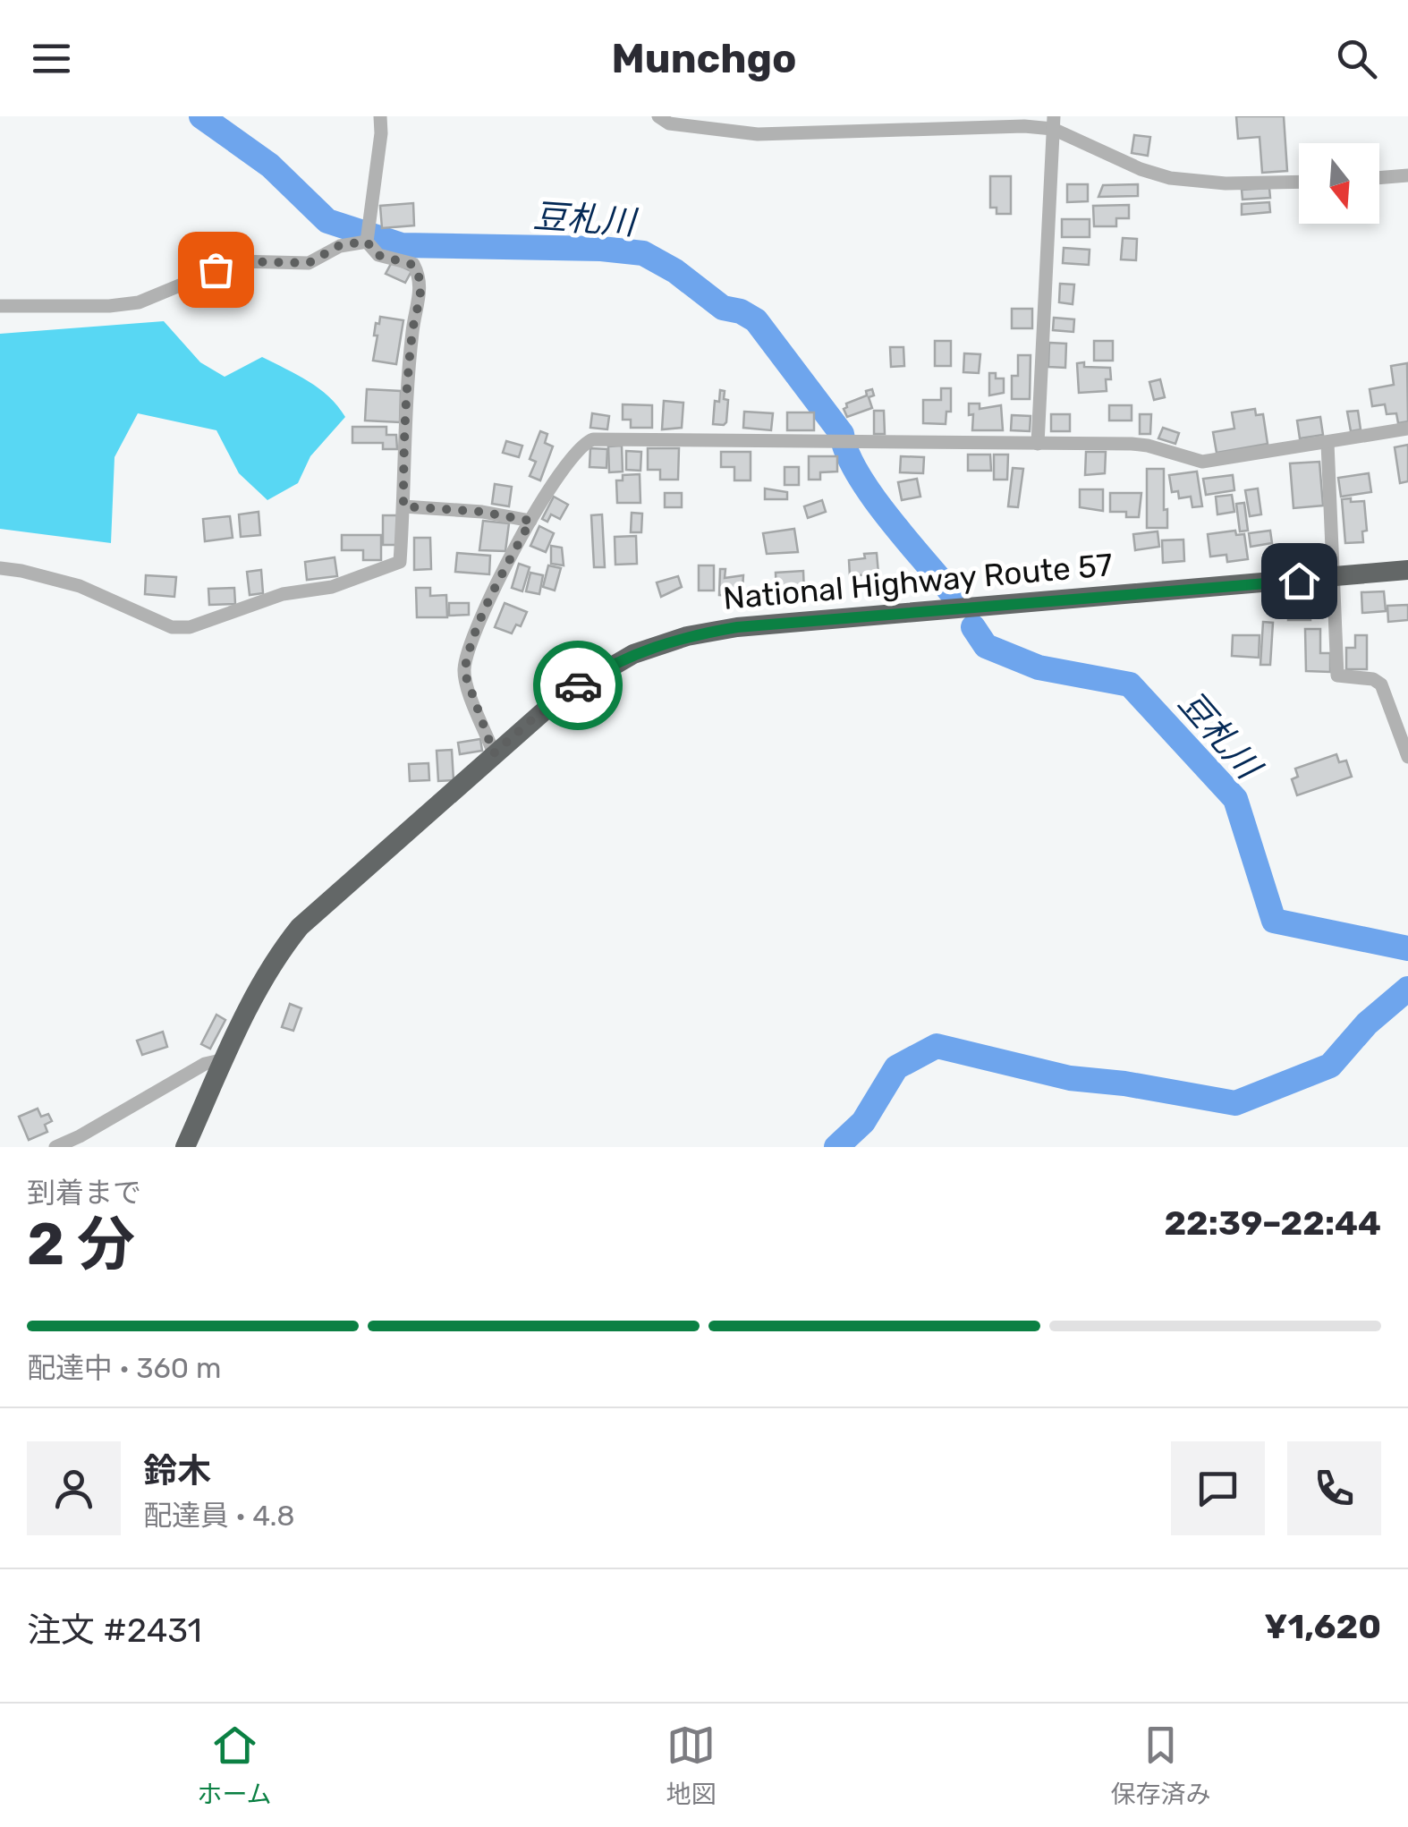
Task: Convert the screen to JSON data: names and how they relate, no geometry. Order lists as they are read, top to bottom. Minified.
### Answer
{"streets":{"highway":["National Highway Route 57"]},"water":["豆札川"],"north":"bottom","page":{"header":"Munchgo","heading":["2 分","到着まで","22:39–22:44"],"panel":["鈴木","配達員 · 4.8","注文 #2431","¥1,620"],"bar":"配達中 · 360 m","tabs":["ホーム","地図","保存済み"]}}
